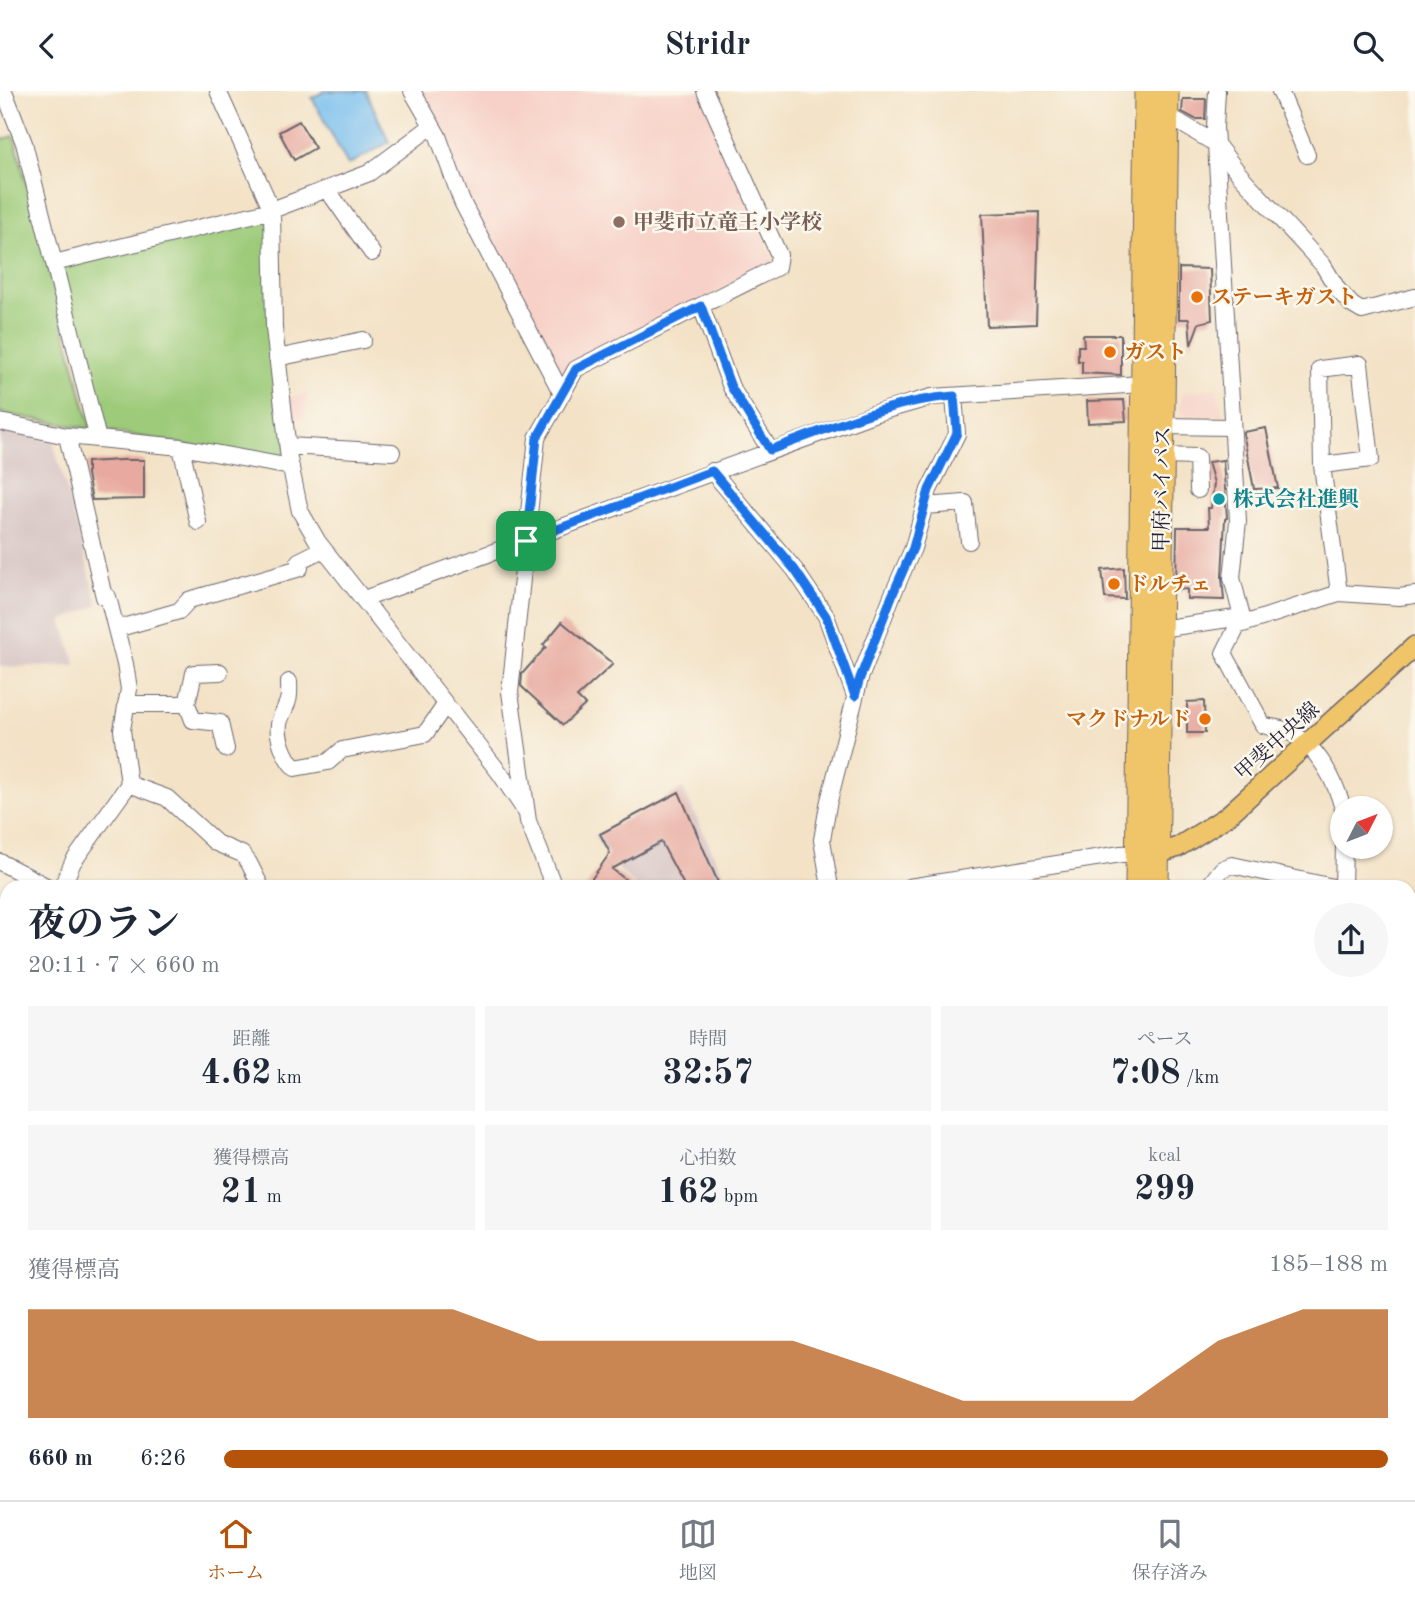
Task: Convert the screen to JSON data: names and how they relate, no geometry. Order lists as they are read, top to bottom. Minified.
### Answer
{"streets":{"highway":["甲府バイパス"],"main road":["甲斐中央線"]},"crossings":[["甲府バイパス","甲斐中央線"]],"places":["甲斐市立竜王小学校","ステーキガスト","ガスト","株式会社進興","ドルチェ","マクドナルド"],"north":"top right","page":{"header":"Stridr","heading":["夜のラン","20:11 · 7 × 660 m"],"stats":[["距離","4.62 km"],["時間","32:57"],["ペース","7:08 /km"],["獲得標高","21 m"],["心拍数","162 bpm"],["kcal","299"]],"chart":["獲得標高","185–188 m"],"list":[{"name":"660 m","note":"6:26"}],"tabs":["ホーム","地図","保存済み"]}}
